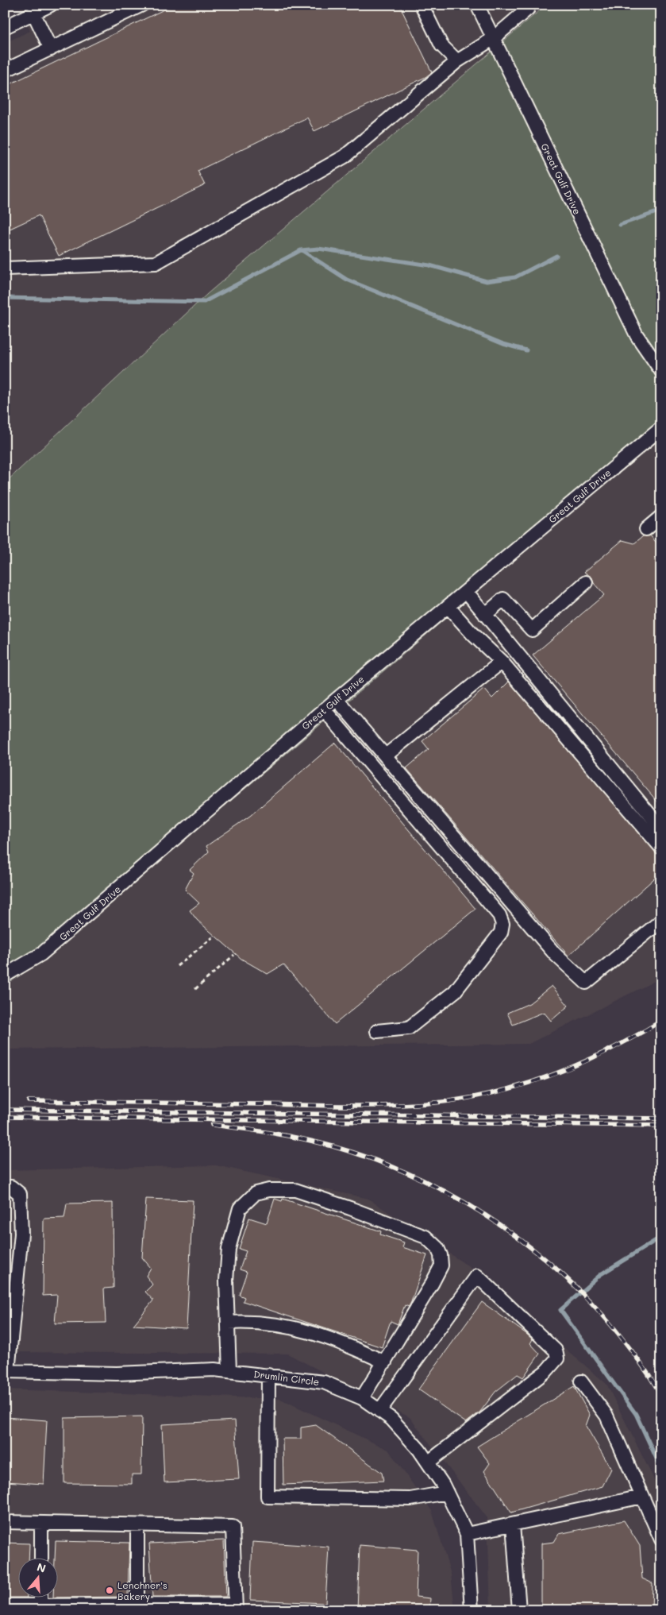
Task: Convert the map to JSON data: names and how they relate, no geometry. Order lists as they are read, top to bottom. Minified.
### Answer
{"streets":{"street":["Great Gulf Drive","Drumlin Circle"]},"places":["Lenchner's Bakery"],"north":"top"}
